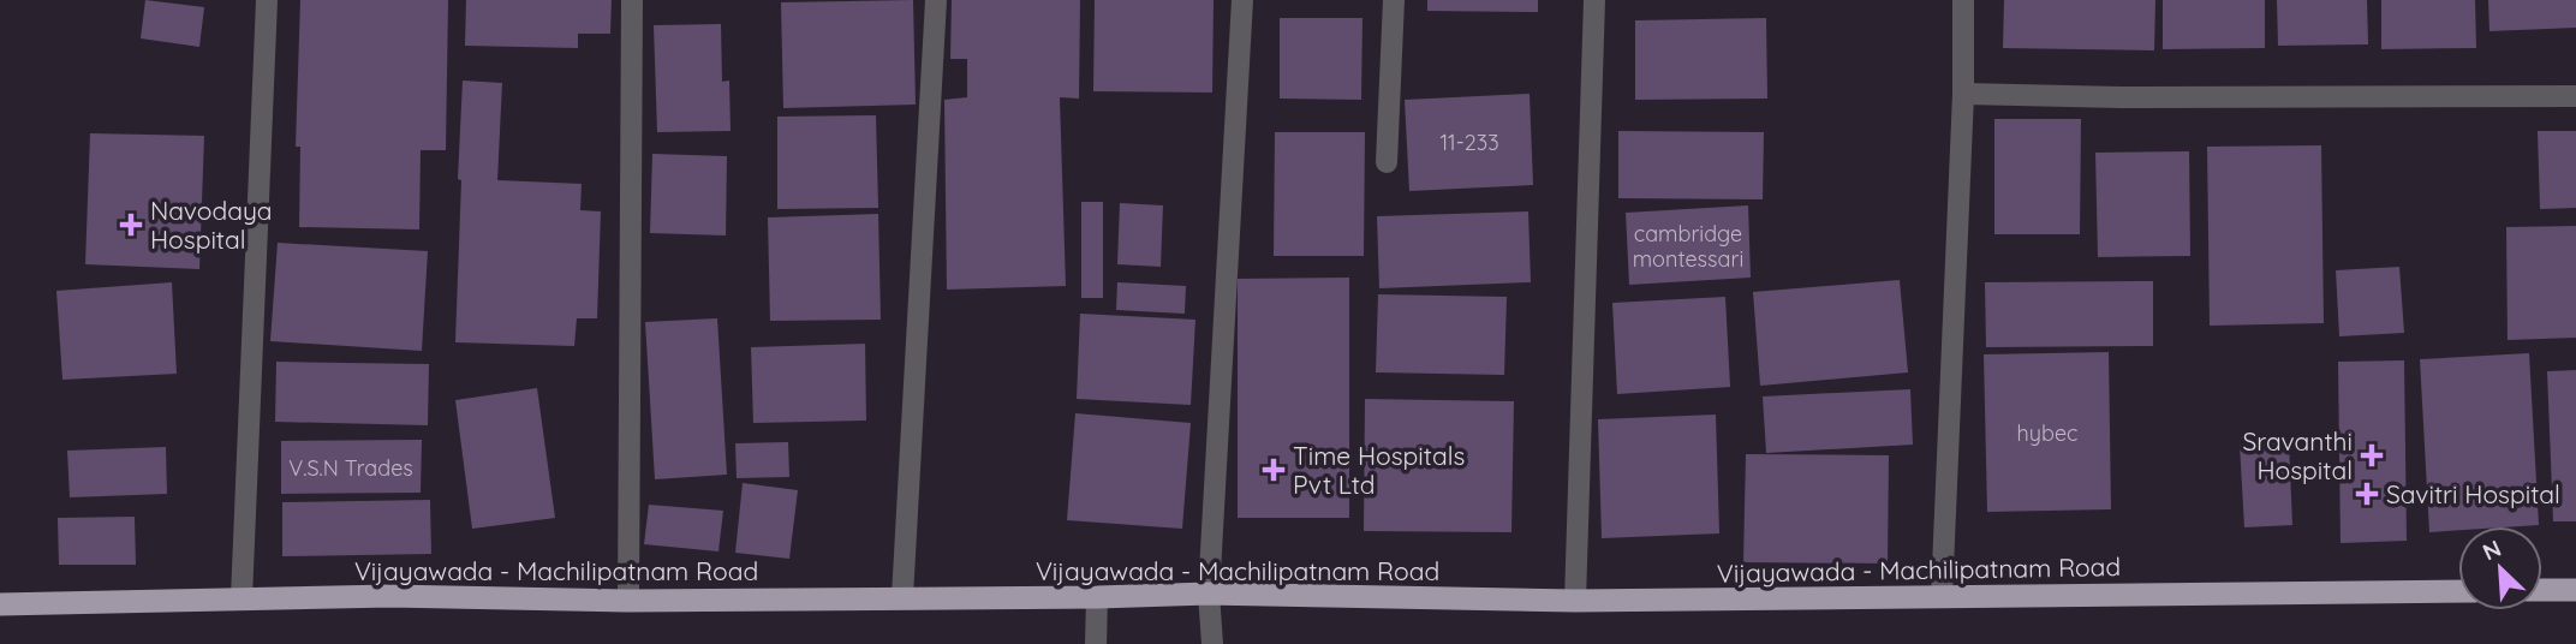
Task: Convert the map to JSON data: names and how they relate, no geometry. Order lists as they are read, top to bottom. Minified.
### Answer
{"streets":{"highway":["Vijayawada - Machilipatnam Road"]},"places":{"health":["Navodaya Hospital","Sravanthi Hospital","Time Hospitals Pvt Ltd","Savitri Hospital"]},"house_numbers":["11-233","cambridge montessari","hybec","V.S.N Trades"],"north":"top left"}
